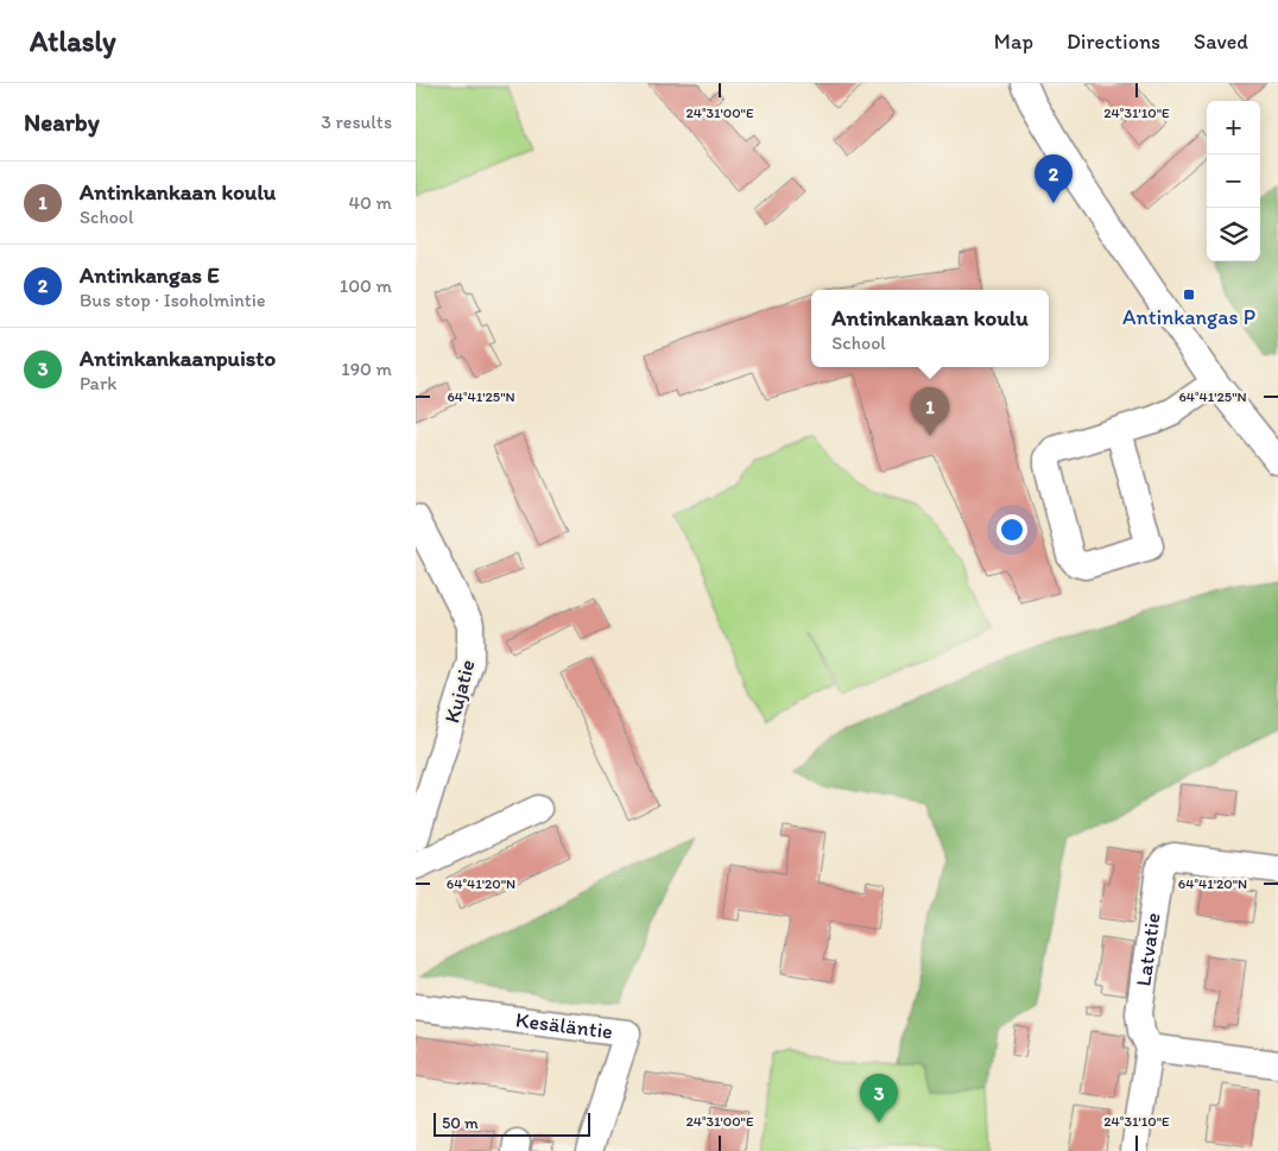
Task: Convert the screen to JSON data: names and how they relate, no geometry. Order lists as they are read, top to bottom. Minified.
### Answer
{"streets":{"street":["Kujatie","Latvatie","Kesäläntie"]},"places":{"transit":["Antinkangas P"]},"scale_bar":"50 m","page":{"header":"Atlasly","nav":["Map","Directions","Saved"],"heading":["Nearby","3 results"],"map_buttons":["+","−"],"pins":["2","1","3"],"list":[{"mark":"1","name":"Antinkankaan koulu","note":"School","value":"40 m"},{"mark":"2","name":"Antinkangas E","note":"Bus stop · Isoholmintie","value":"100 m"},{"mark":"3","name":"Antinkankaanpuisto","note":"Park","value":"190 m"}],"popup":["Antinkankaan koulu","School"],"scale":"50 m"},"coordinates":["24°31'00\"E","24°31'10\"E","64°41'25\"N","64°41'20\"N"]}
